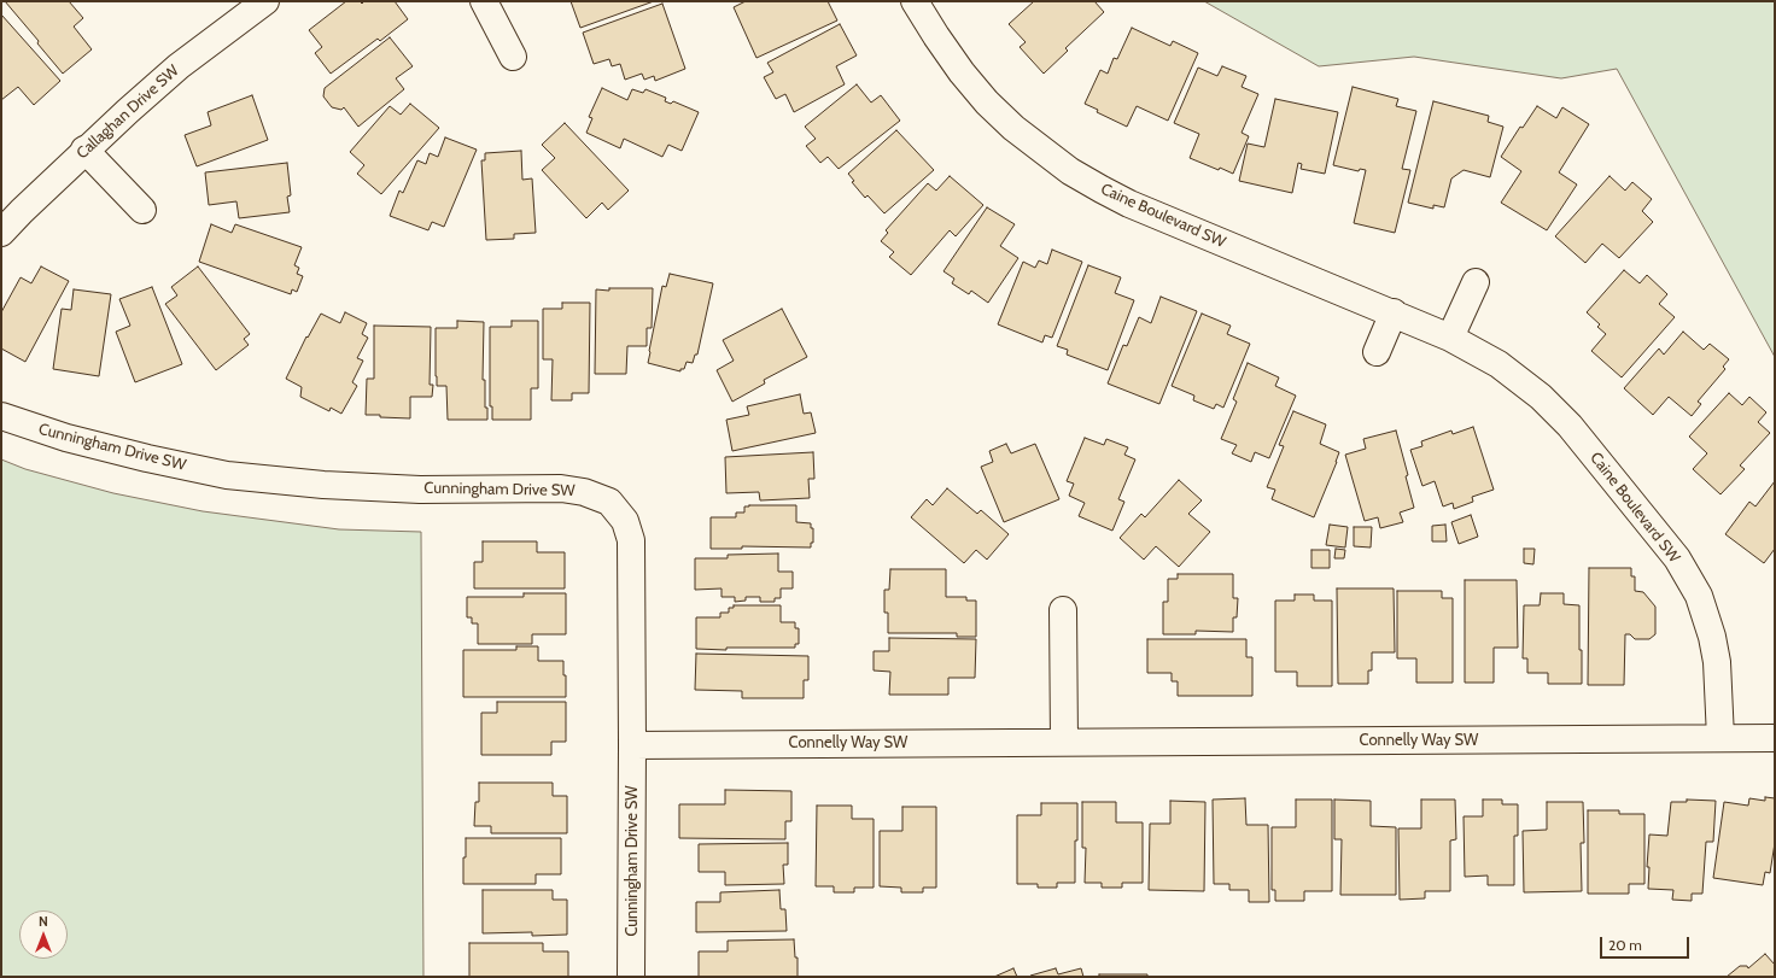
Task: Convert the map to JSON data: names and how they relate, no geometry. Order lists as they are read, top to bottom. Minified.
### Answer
{"streets":{"street":["Callaghan Drive SW","Caine Boulevard SW","Cunningham Drive SW","Connelly Way SW"]},"crossings":[["Caine Boulevard SW","Connelly Way SW"],["Cunningham Drive SW","Connelly Way SW"]],"scale_bar":"20 m","north":"top"}
